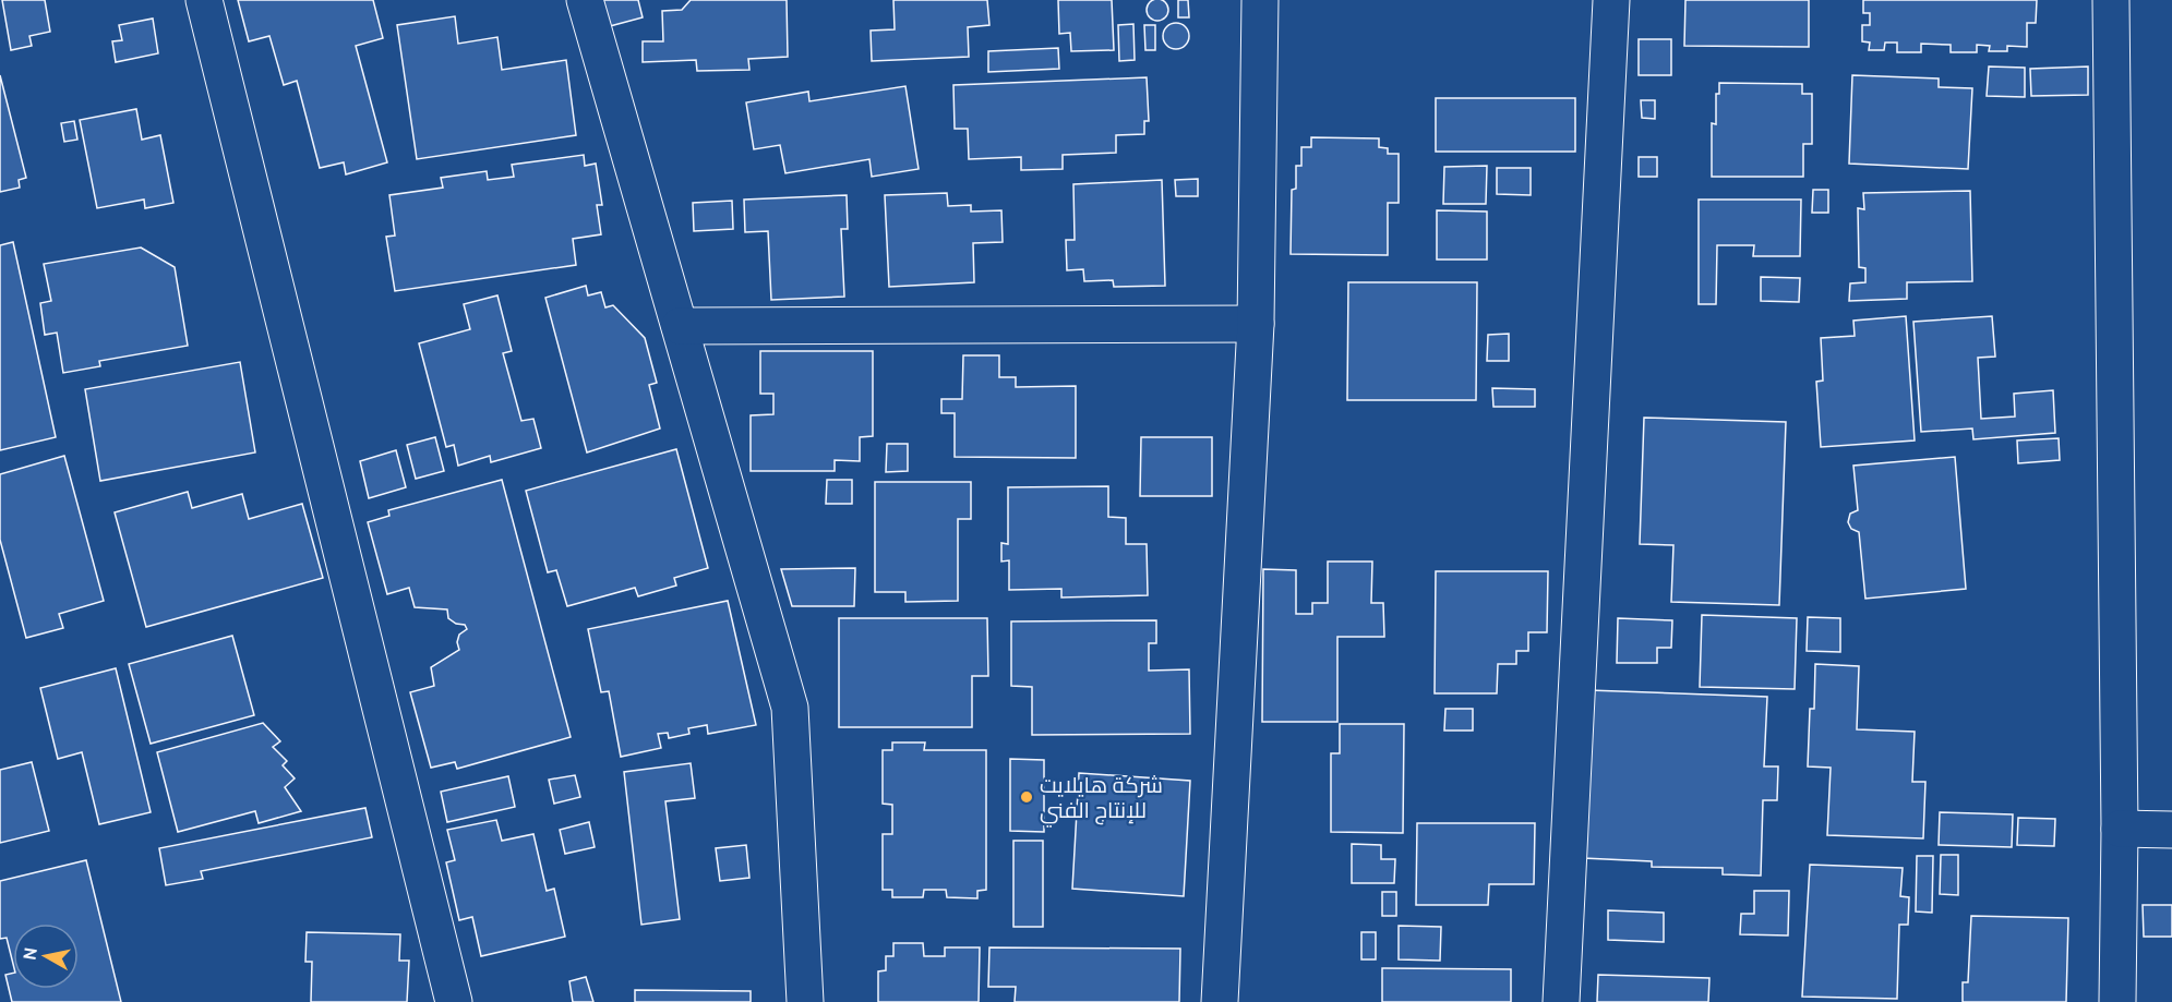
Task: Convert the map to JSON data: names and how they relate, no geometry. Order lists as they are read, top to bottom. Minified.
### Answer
{"places":["شركة هايلايت للإنتاج الفني"],"north":"left"}
